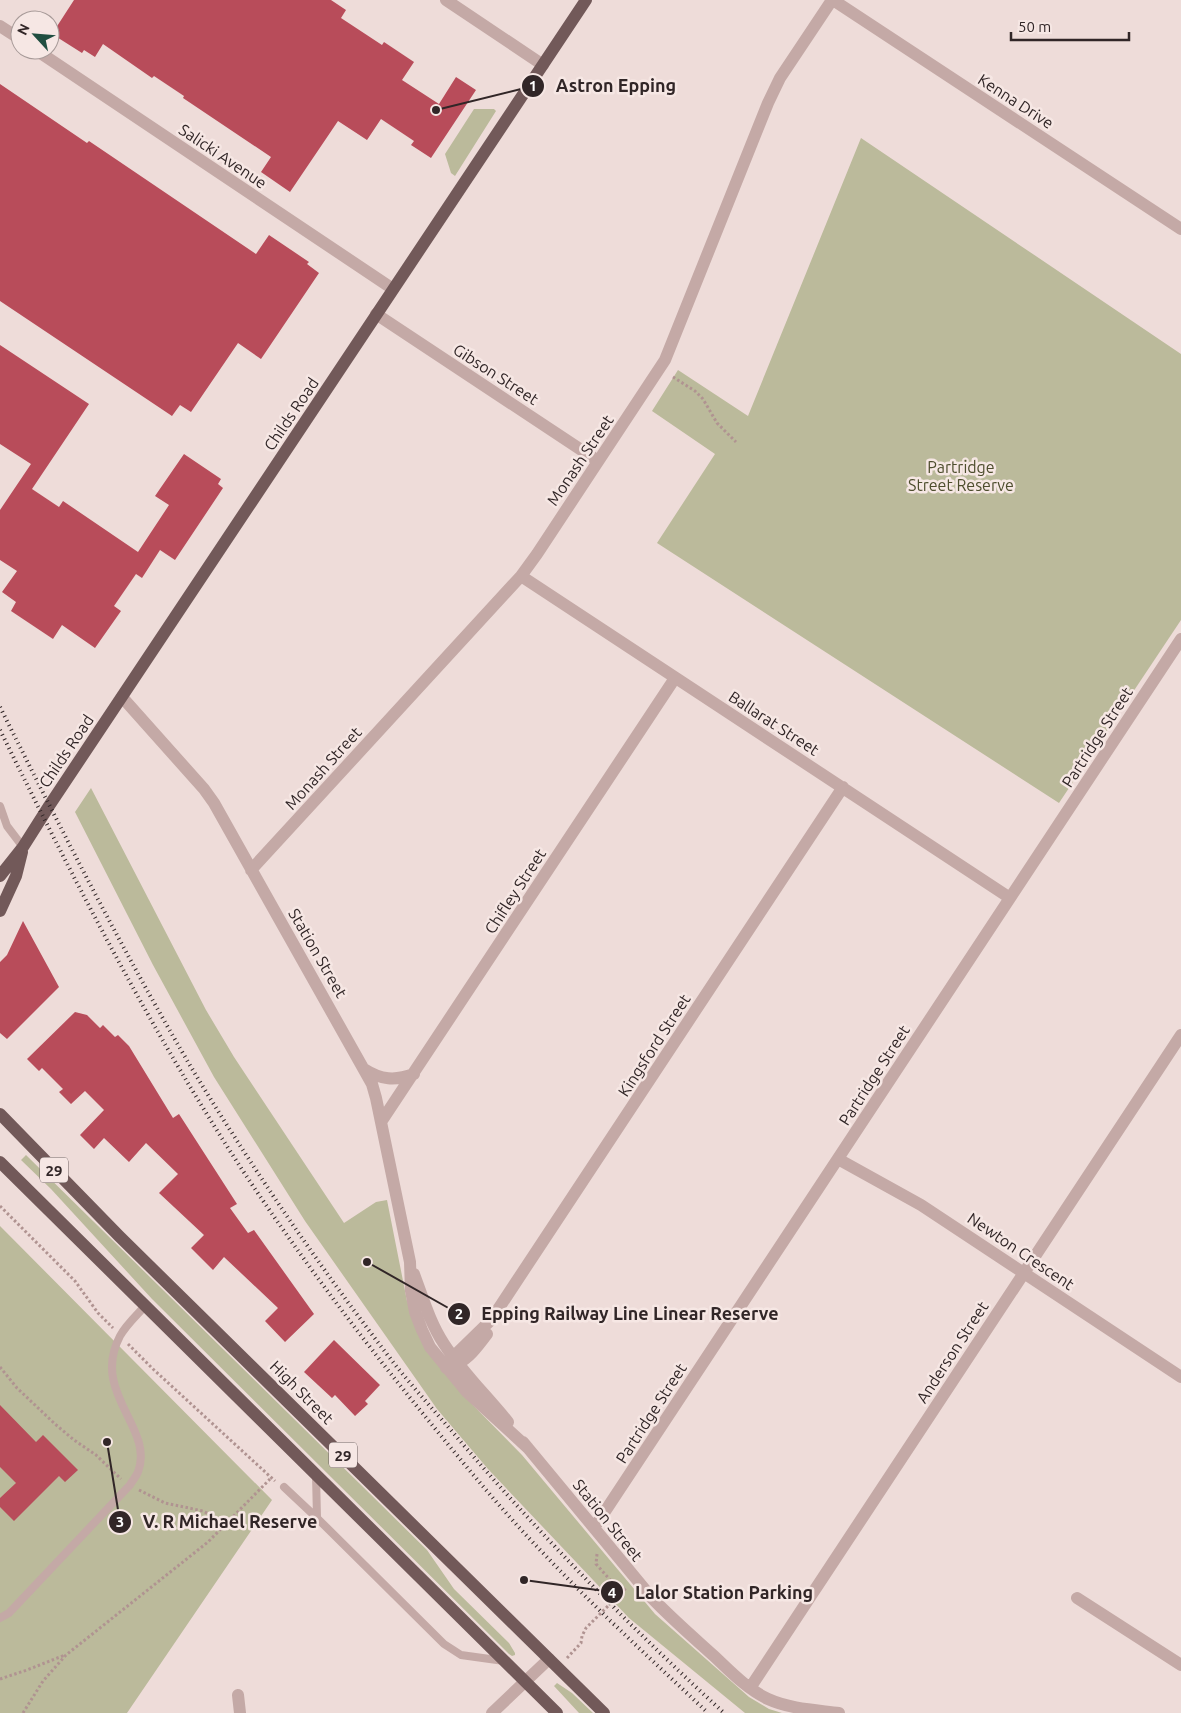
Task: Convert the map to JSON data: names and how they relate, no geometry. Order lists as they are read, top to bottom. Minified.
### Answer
{"streets":{"main road":["Childs Road","29","High Street"],"street":["Kenna Drive","Salicki Avenue","Gibson Street","Monash Street","Ballarat Street","Partridge Street","Chifley Street","Station Street","Kingsford Street","Newton Crescent","Anderson Street"]},"crossings":[["Kenna Drive","Monash Street"],["Salicki Avenue","Childs Road"],["Gibson Street","Childs Road"],["Gibson Street","Monash Street"],["Childs Road","Station Street"],["Monash Street","Ballarat Street"],["Monash Street","Station Street"],["Ballarat Street","Partridge Street"],["Ballarat Street","Chifley Street"],["Ballarat Street","Kingsford Street"],["Partridge Street","Station Street"],["Partridge Street","Newton Crescent"],["Chifley Street","Station Street"],["Station Street","Kingsford Street"],["Station Street","Anderson Street"],["Newton Crescent","Anderson Street"]],"parks":["Partridge Street Reserve"],"places":["Astron Epping","Epping Railway Line Linear Reserve","V. R Michael Reserve","Lalor Station Parking"],"scale_bar":"50 m","north":"top left"}
